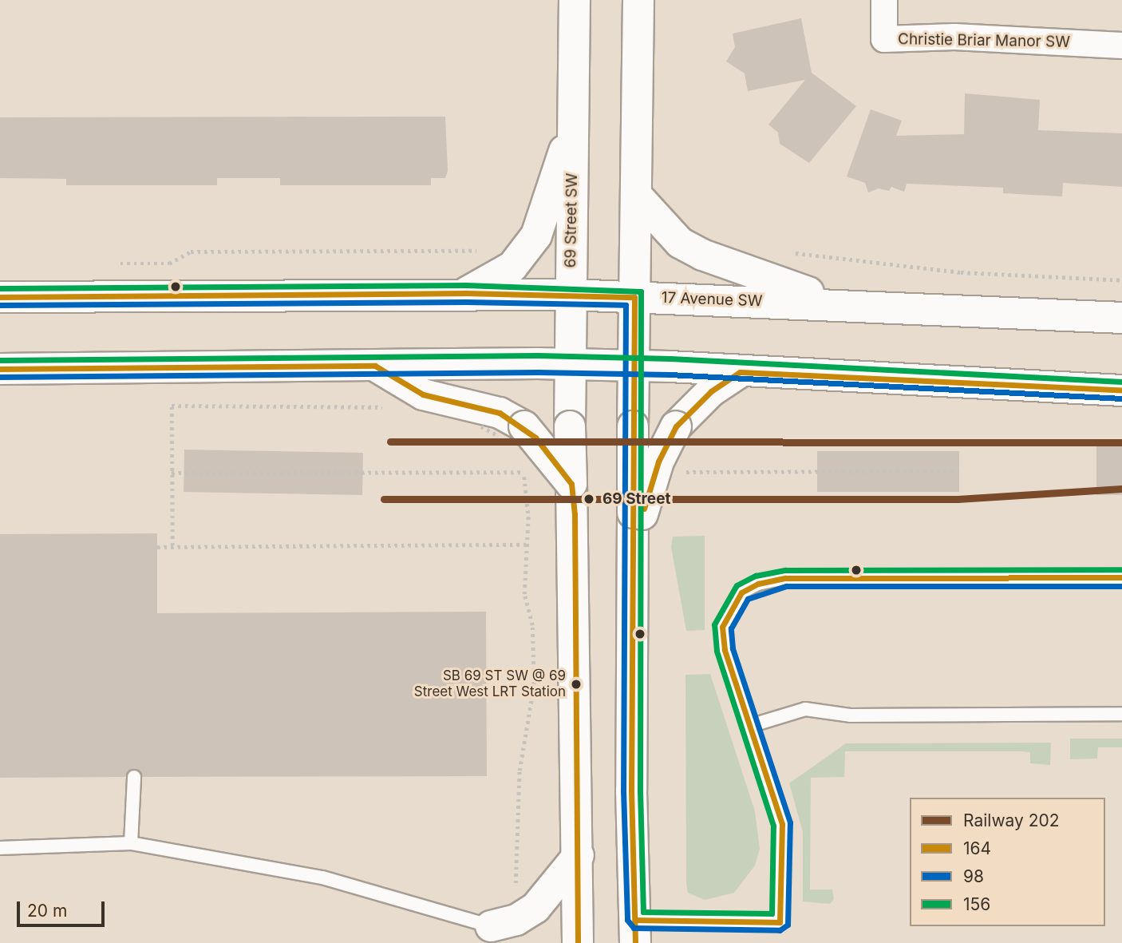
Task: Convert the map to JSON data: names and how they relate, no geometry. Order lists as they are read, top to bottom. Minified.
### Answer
{"streets":{"main road":["69 Street SW","17 Avenue SW"],"street":["Christie Briar Manor SW"]},"crossings":[["69 Street SW","17 Avenue SW"]],"places":["69 Street","SB 69 ST SW @ 69 Street West LRT Station"],"lines":["transit line 156","transit line 164","transit line 98","rail line 202"],"legend":["Railway 202","164","98","156"],"scale_bar":"20 m"}
